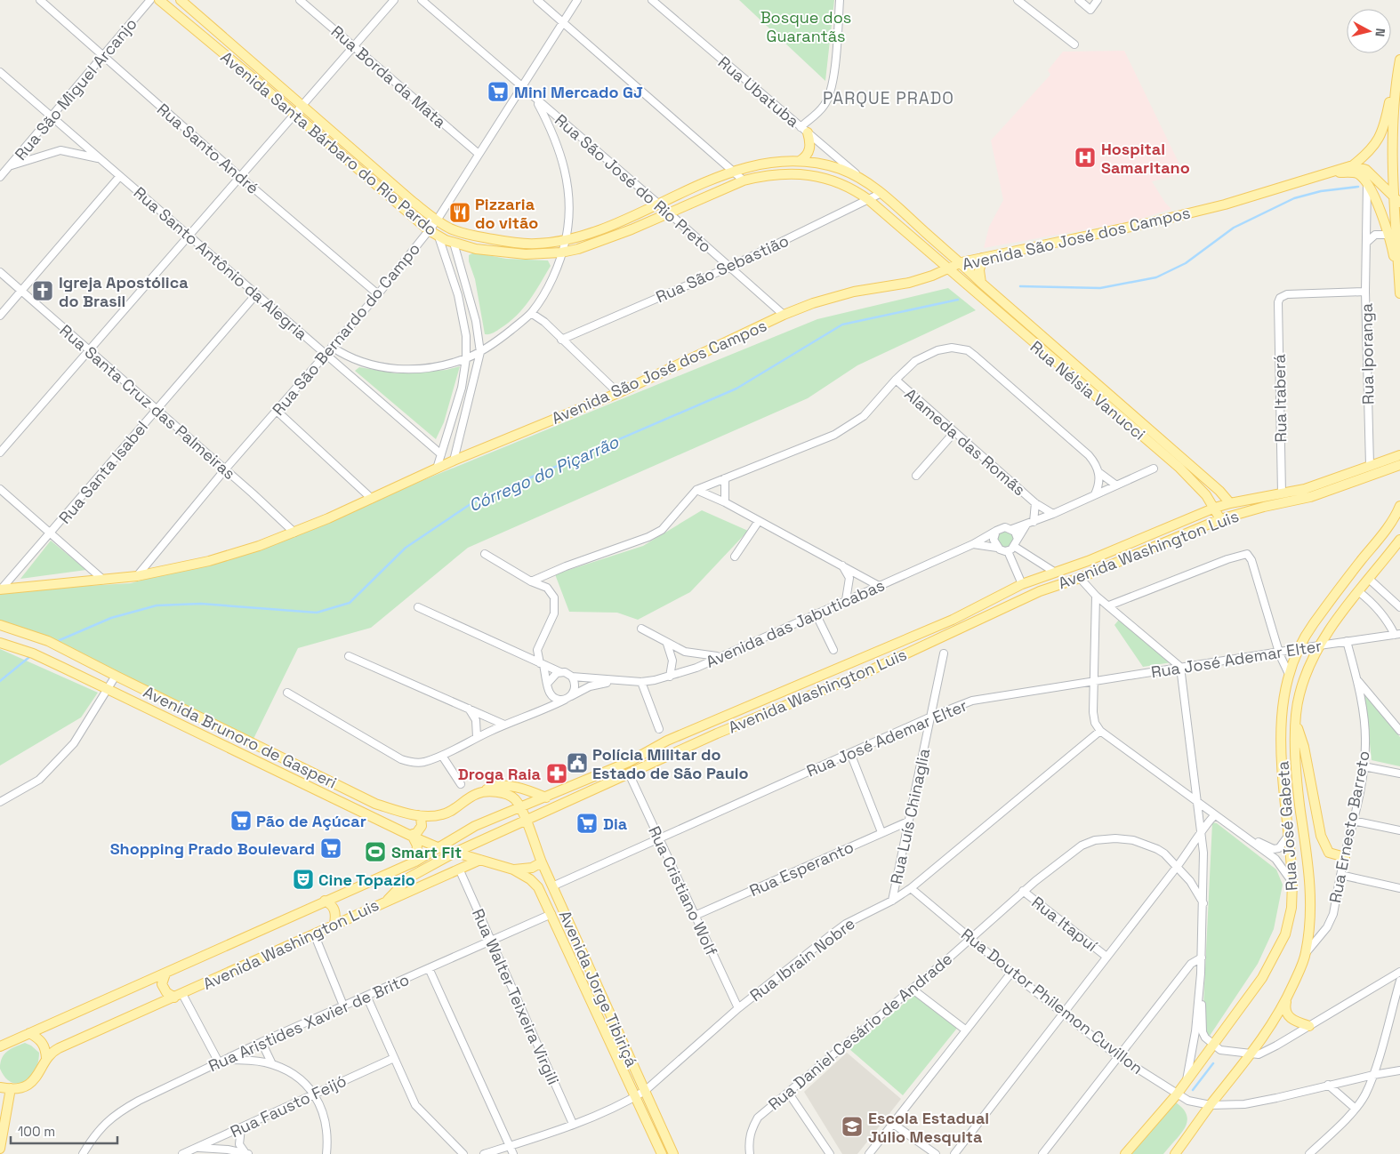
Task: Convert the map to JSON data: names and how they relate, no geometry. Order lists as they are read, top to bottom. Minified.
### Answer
{"streets":{"main road":["Avenida Santa Bárbaro do Rio Pardo","Avenida São José dos Campos","Rua Nélsia Vanucci","Avenida Washington Luis","Avenida Brunoro de Gasperi","Rua José Gabeta","Avenida Jorge Tibiriçá"],"street":["Rua Borda da Mata","Rua São Miguel Arcanjo","Rua Ubatuba","Rua Santo André","Rua São José do Rio Preto","Rua Santo Antônio da Alegria","Rua São Sebastião","Rua São Bernardo do Campo","Rua Iporanga","Rua Itaberá","Rua Santa Cruz das Palmeiras","Alameda das Romãs","Rua Santa Isabel","Avenida das Jabuticabas","Rua José Ademar Elter","Rua Luís Chinaglia","Rua Ernesto Barreto","Rua Esperanto","Rua Cristiano Wolf","Rua Itapuí","Rua Ibrain Nobre","Rua Walter Teixeira Virgili","Rua Doutor Philemon Cuvillon","Rua Aristides Xavier de Brito","Rua Daniel Cesário de Andrade","Rua Fausto Feijó"]},"crossings":[["Rua Borda da Mata","Rua São Bernardo do Campo"],["Rua São Miguel Arcanjo","Rua Santo André"],["Rua São Miguel Arcanjo","Rua Santo Antônio da Alegria"],["Rua Ubatuba","Avenida Santa Bárbaro do Rio Pardo"],["Avenida Santa Bárbaro do Rio Pardo","Rua São José do Rio Preto"],["Avenida Santa Bárbaro do Rio Pardo","Avenida São José dos Campos"],["Avenida Santa Bárbaro do Rio Pardo","Rua São Sebastião"],["Avenida Santa Bárbaro do Rio Pardo","Rua São Bernardo do Campo"],["Avenida Santa Bárbaro do Rio Pardo","Rua Nélsia Vanucci"],["Rua Santo André","Rua São Bernardo do Campo"],["Rua São José do Rio Preto","Avenida São José dos Campos"],["Rua São José do Rio Preto","Rua São Sebastião"],["Rua São José do Rio Preto","Rua São Bernardo do Campo"],["Avenida São José dos Campos","Rua São Bernardo do Campo"],["Avenida São José dos Campos","Rua Iporanga"],["Avenida São José dos Campos","Rua Nélsia Vanucci"],["Avenida São José dos Campos","Rua Santa Cruz das Palmeiras"],["Avenida São José dos Campos","Rua Santa Isabel"],["Rua Santo Antônio da Alegria","Rua São Bernardo do Campo"],["Rua Santo Antônio da Alegria","Rua Santa Isabel"],["Rua São Bernardo do Campo","Rua Santa Cruz das Palmeiras"],["Rua Iporanga","Rua Itaberá"],["Rua Iporanga","Avenida Washington Luis"],["Rua Nélsia Vanucci","Avenida Washington Luis"],["Rua Itaberá","Avenida Washington Luis"],["Rua Santa Cruz das Palmeiras","Rua Santa Isabel"],["Avenida Washington Luis","Avenida Brunoro de Gasperi"],["Avenida Washington Luis","Rua Cristiano Wolf"],["Avenida Washington Luis","Avenida Jorge Tibiriçá"],["Rua José Ademar Elter","Rua Luís Chinaglia"],["Rua José Ademar Elter","Rua José Gabeta"],["Rua José Ademar Elter","Rua Ernesto Barreto"],["Rua José Ademar Elter","Rua Cristiano Wolf"],["Rua José Ademar Elter","Avenida Jorge Tibiriçá"],["Avenida Brunoro de Gasperi","Avenida Jorge Tibiriçá"],["Rua Luís Chinaglia","Rua Esperanto"],["Rua Luís Chinaglia","Rua Ibrain Nobre"],["Rua José Gabeta","Rua Doutor Philemon Cuvillon"],["Rua Esperanto","Rua Cristiano Wolf"],["Rua Cristiano Wolf","Rua Ibrain Nobre"],["Rua Itapuí","Rua Daniel Cesário de Andrade"],["Rua Ibrain Nobre","Avenida Jorge Tibiriçá"],["Rua Ibrain Nobre","Rua Walter Teixeira Virgili"],["Rua Ibrain Nobre","Rua Doutor Philemon Cuvillon"],["Avenida Jorge Tibiriçá","Rua Aristides Xavier de Brito"],["Rua Walter Teixeira Virgili","Rua Aristides Xavier de Brito"],["Rua Doutor Philemon Cuvillon","Rua Daniel Cesário de Andrade"]],"districts":["PARQUE PRADO"],"water":["Córrego do Piçarrão"],"parks":["Bosque dos Guarantãs"],"places":{"supermarket":["Mini Mercado GJ","Pão de Açúcar","Dia","Shopping Prado Boulevard"],"hospital":["Hospital Samaritano"],"restaurant":["Pizzaria do vitão"],"church":["Igreja Apostólica do Brasil"],"public building":["Polícia Militar do Estado de São Paulo"],"pharmacy":["Droga Raia"],"sports":["Smart Fit"],"theatre":["Cine Topazio"],"school or university":["Escola Estadual Júlio Mesquita"]},"scale_bar":"100 m","north":"right"}
